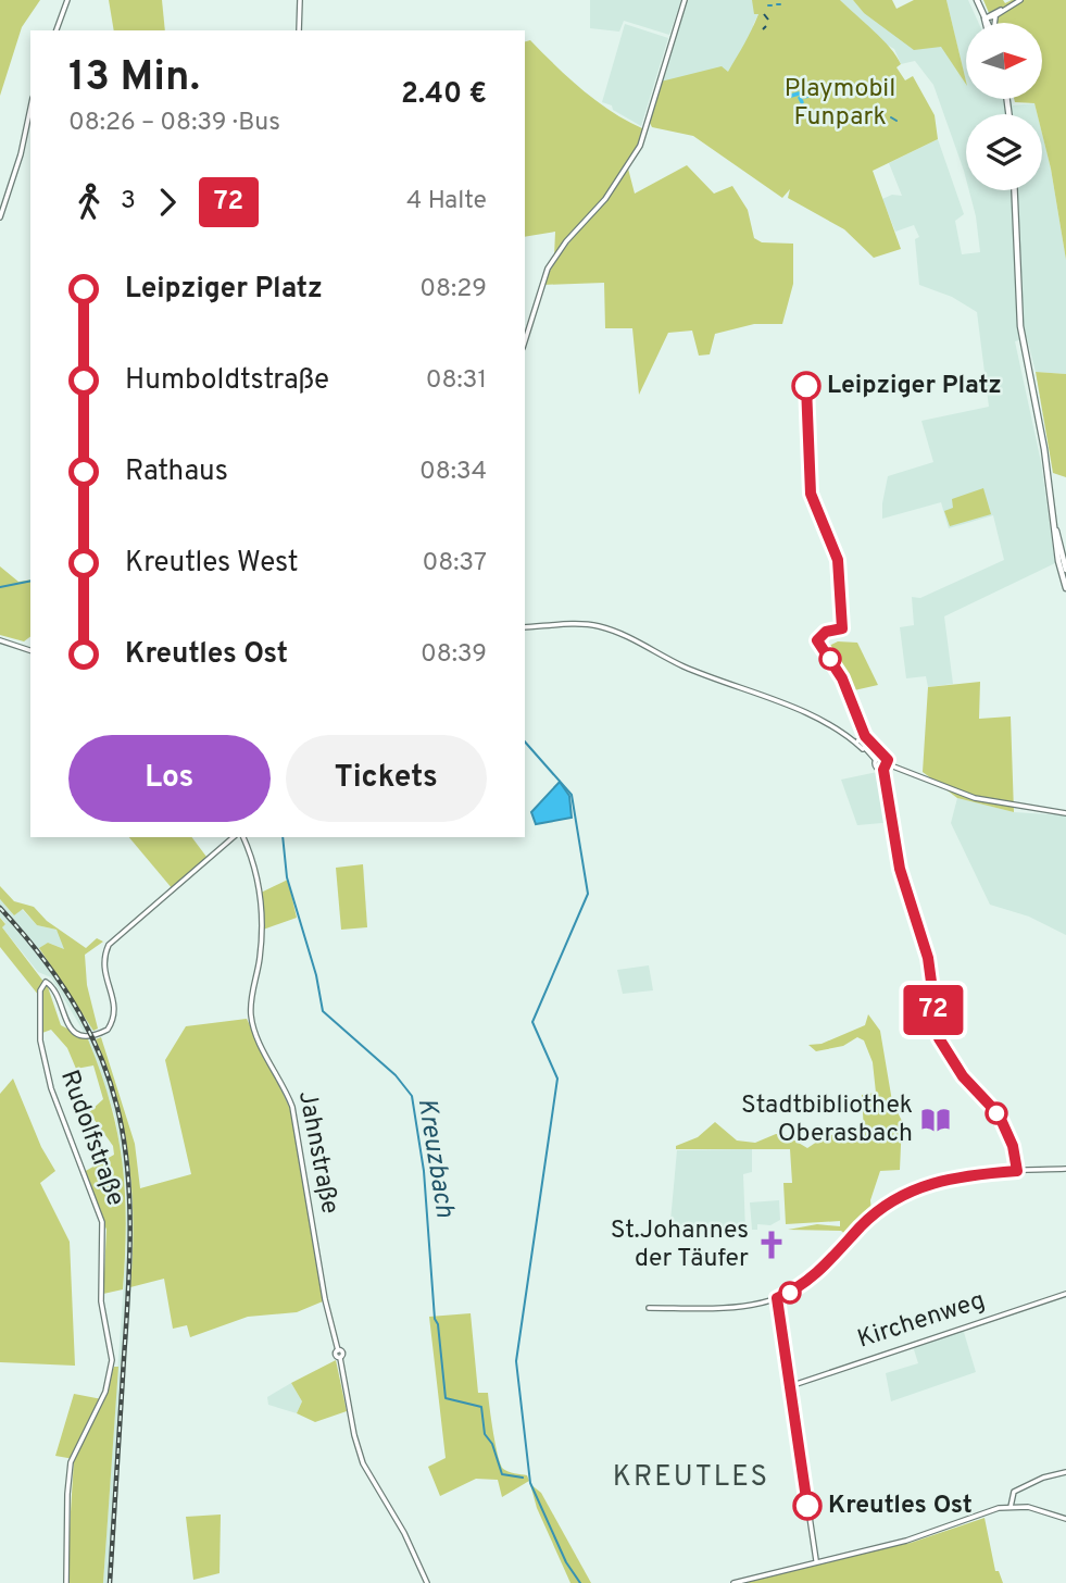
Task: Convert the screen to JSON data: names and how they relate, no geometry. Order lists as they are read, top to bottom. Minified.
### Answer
{"streets":{"street":["Rudolfstraße","Jahnstraße","Kirchenweg"]},"districts":["KREUTLES"],"water":["Kreuzbach"],"parks":["Playmobil Funpark"],"places":{"other":["Leipziger Platz","Kreutles Ost"],"library":["Stadtbibliothek Oberasbach"],"church":["St.Johannes der Täufer"]},"lines":["bus line 72"],"north":"right","page":{"on_map":"72","heading":["13 Min.","08:26 – 08:39 · Bus","2.40 €"],"legs":["3","72","4 Halte"],"list":[{"name":"Leipziger Platz","value":"08:29"},{"name":"Humboldtstraße","value":"08:31"},{"name":"Rathaus","value":"08:34"},{"name":"Kreutles West","value":"08:37"},{"name":"Kreutles Ost","value":"08:39"}],"buttons":["Los","Tickets"]}}
